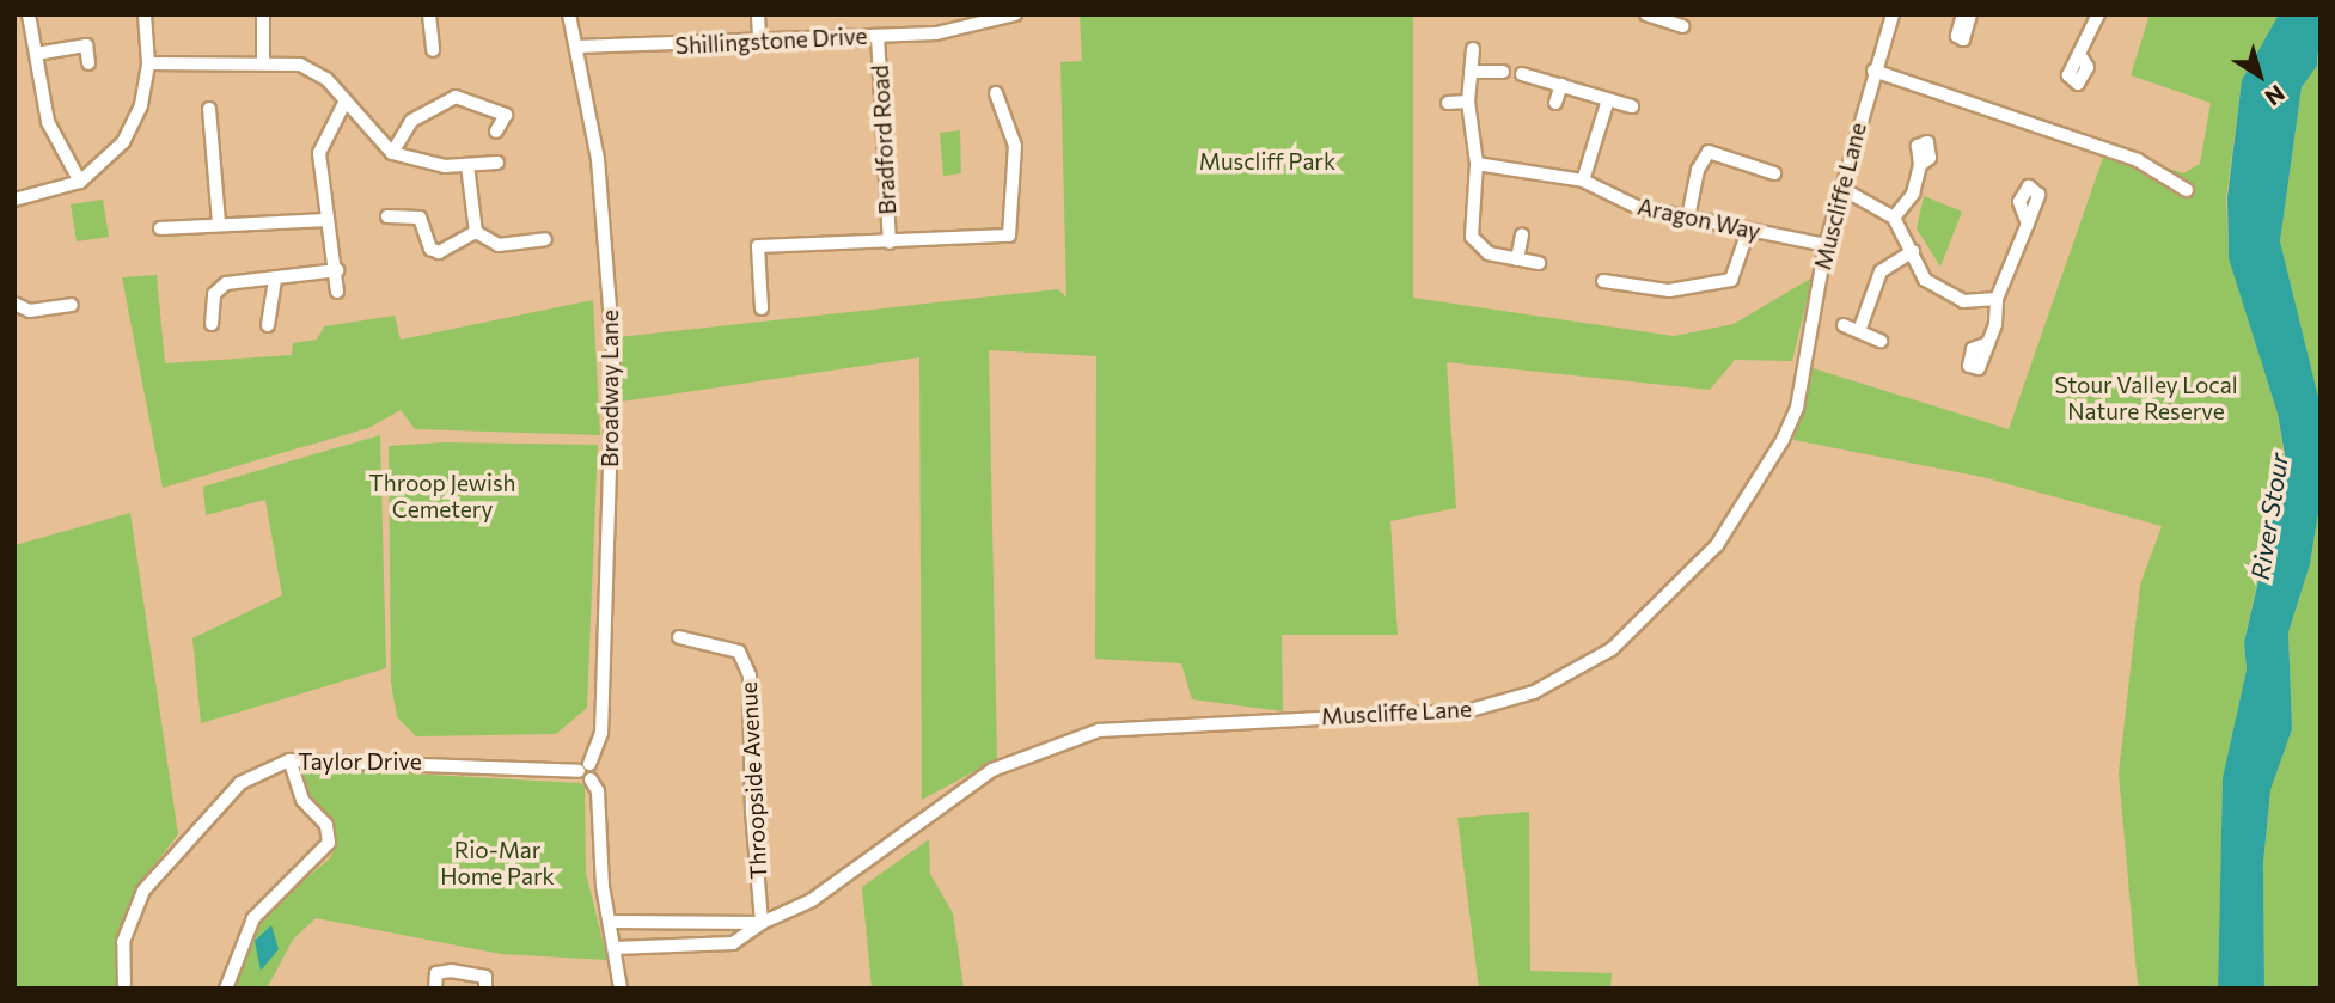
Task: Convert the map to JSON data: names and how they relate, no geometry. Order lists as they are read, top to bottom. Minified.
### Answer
{"streets":{"street":["Shillingstone Drive","Bradford Road","Muscliffe Lane","Aragon Way","Broadway Lane","Taylor Drive","Throopside Avenue"]},"crossings":[["Shillingstone Drive","Bradford Road"],["Shillingstone Drive","Broadway Lane"],["Muscliffe Lane","Aragon Way"],["Muscliffe Lane","Throopside Avenue"],["Broadway Lane","Taylor Drive"]],"water":["River Stour"],"parks":["Muscliff Park","Stour Valley Local Nature Reserve","Throop Jewish Cemetery","Rio-Mar Home Park"],"north":"bottom right"}
